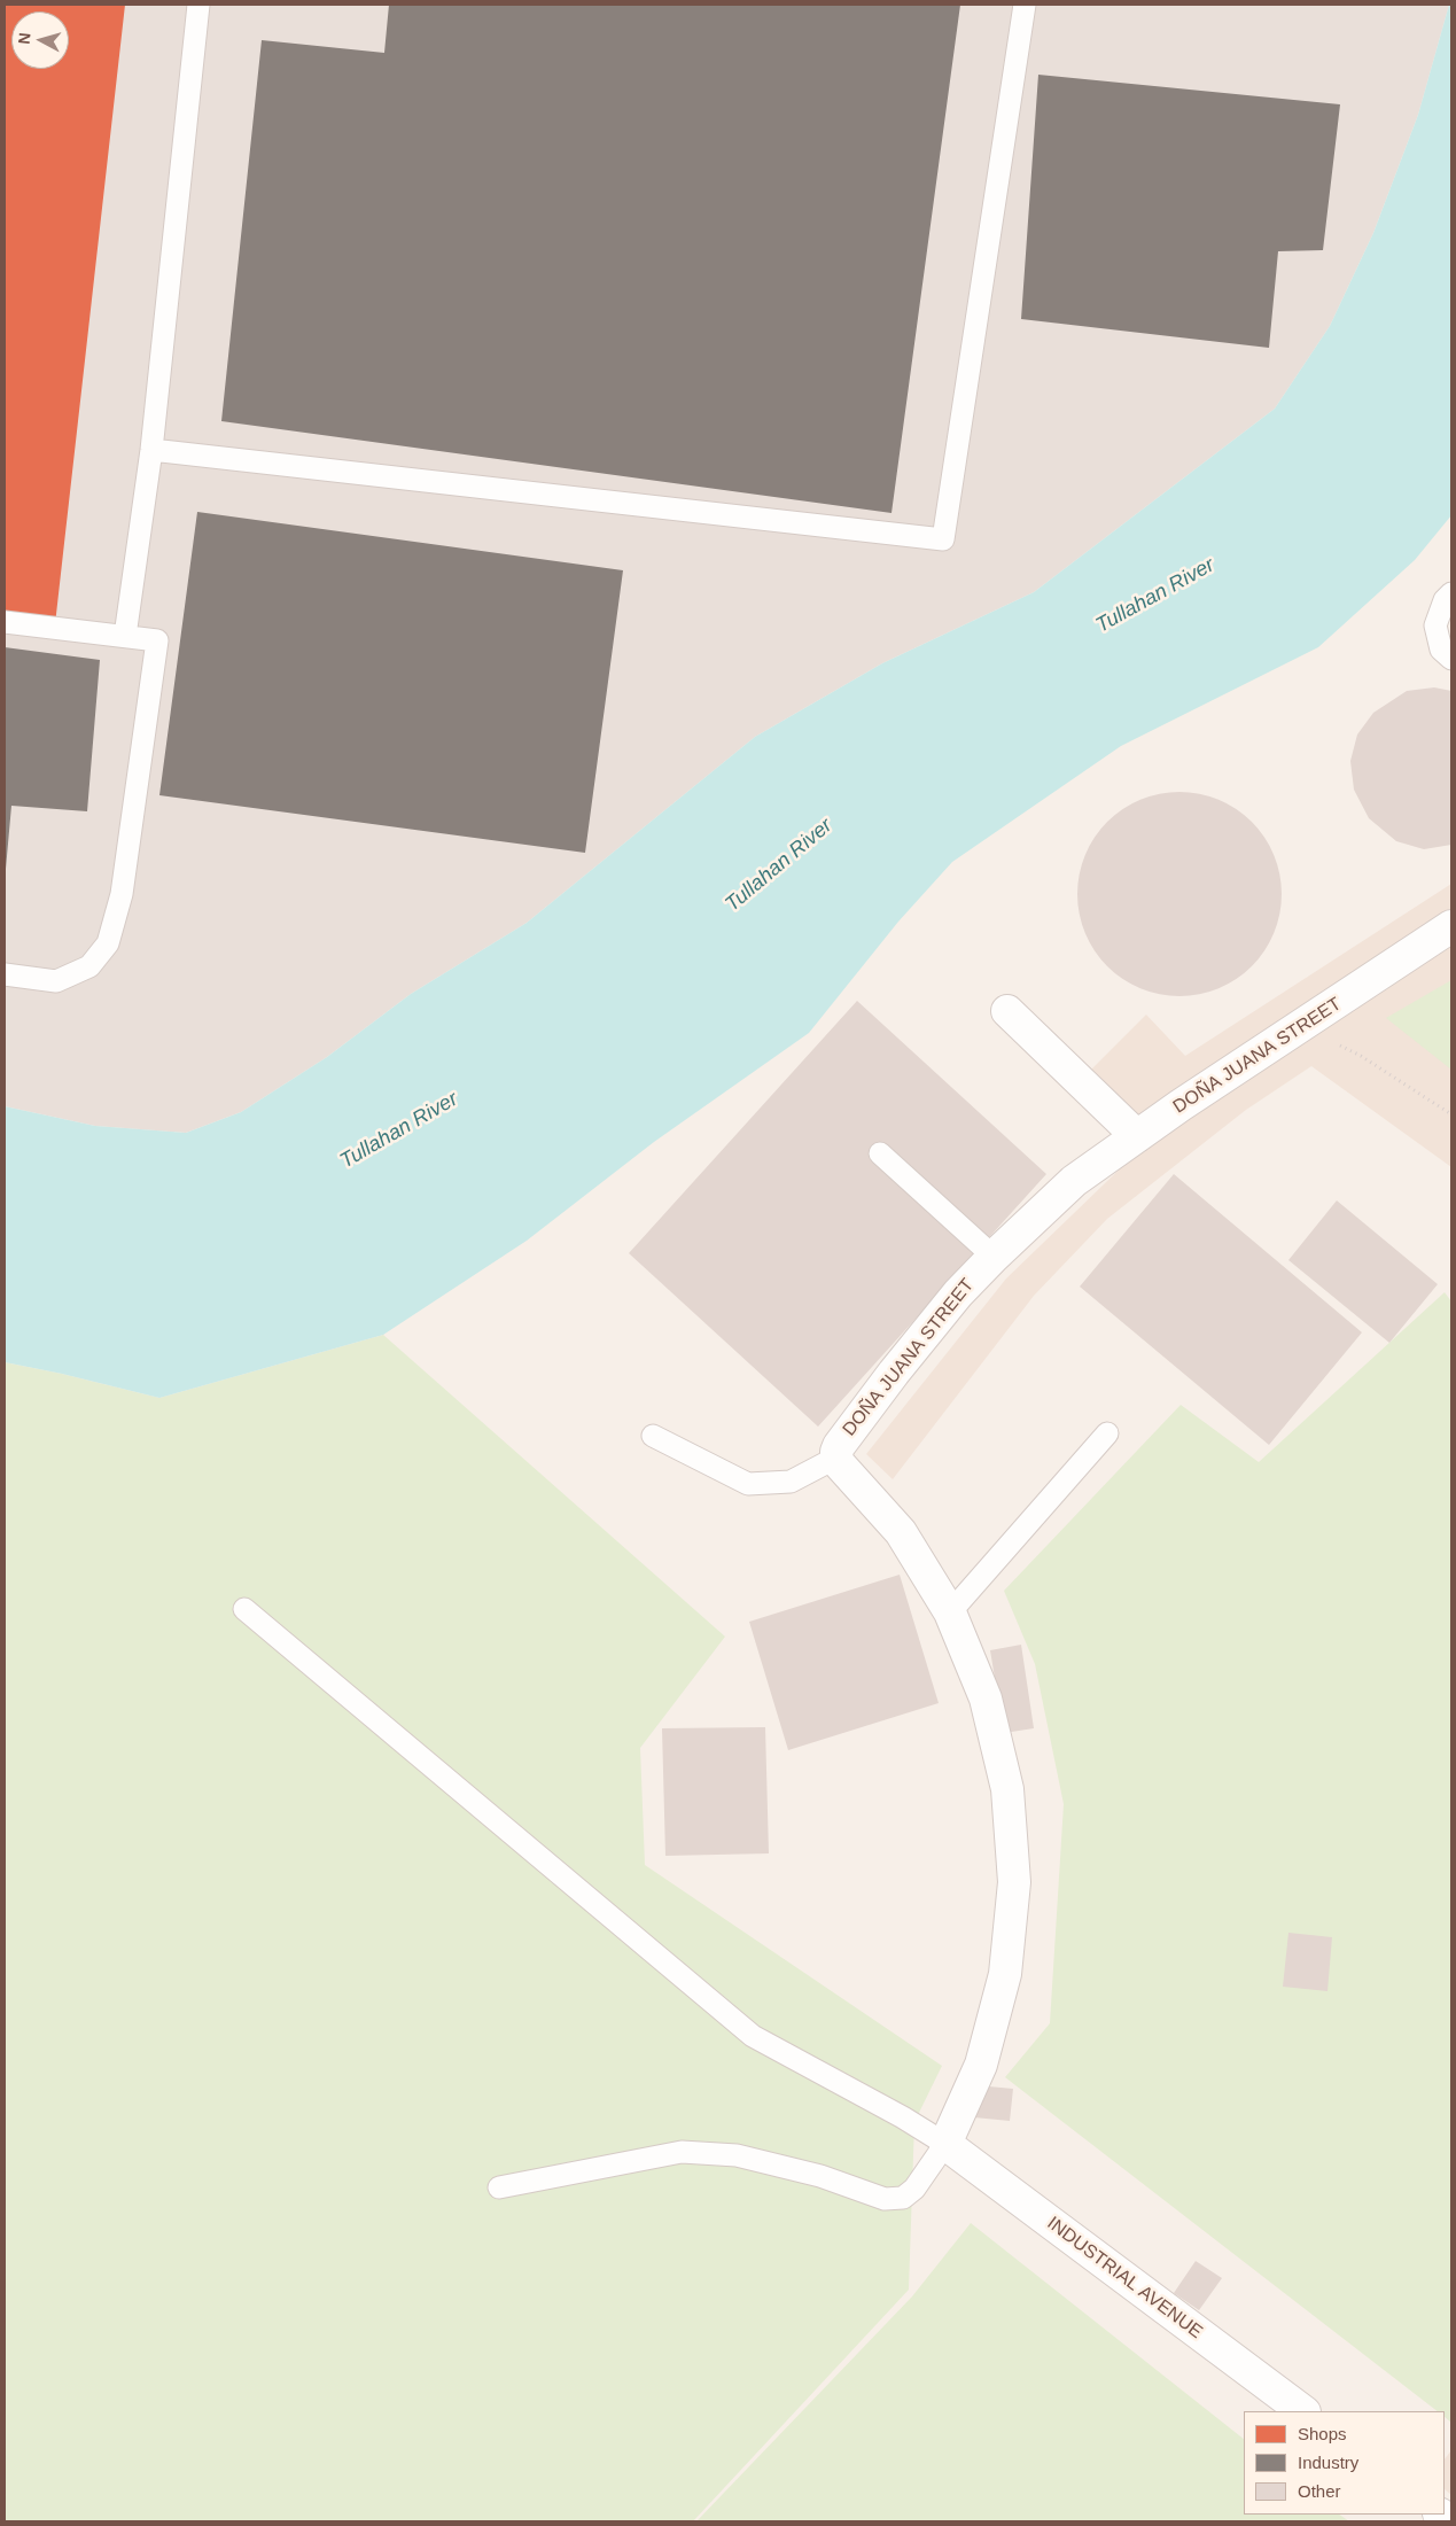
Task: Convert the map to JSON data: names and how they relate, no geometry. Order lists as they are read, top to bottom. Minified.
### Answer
{"streets":{"street":["DOÑA JUANA STREET","INDUSTRIAL AVENUE"]},"crossings":[["DOÑA JUANA STREET","INDUSTRIAL AVENUE"]],"water":["Tullahan River"],"legend":["Shops","Industry","Other"],"north":"left"}
